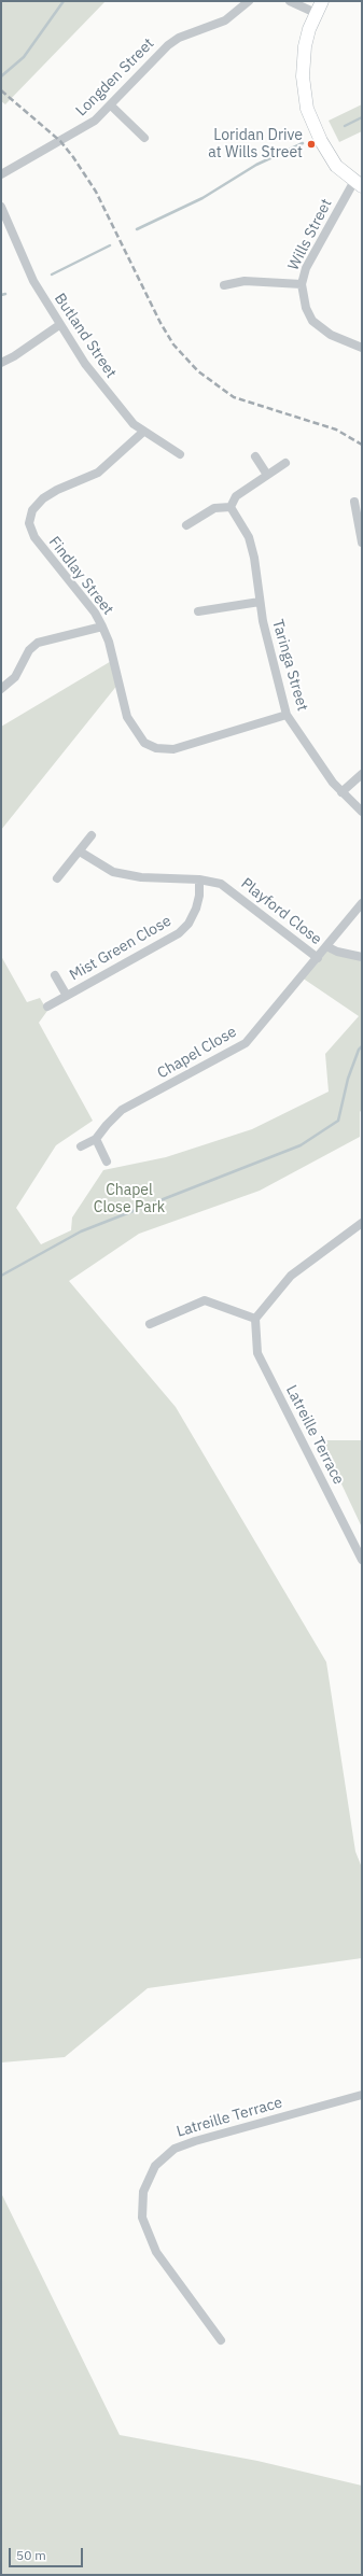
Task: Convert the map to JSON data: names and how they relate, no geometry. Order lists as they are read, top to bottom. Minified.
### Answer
{"streets":{"street":["Longden Street","Wills Street","Butland Street","Findlay Street","Taringa Street","Playford Close","Mist Green Close","Chapel Close","Latreille Terrace"]},"crossings":[["Butland Street","Findlay Street"],["Findlay Street","Taringa Street"],["Playford Close","Mist Green Close"],["Playford Close","Chapel Close"]],"parks":["Chapel Close Park"],"places":["Loridan Drive at Wills Street"],"scale_bar":"50 m"}
